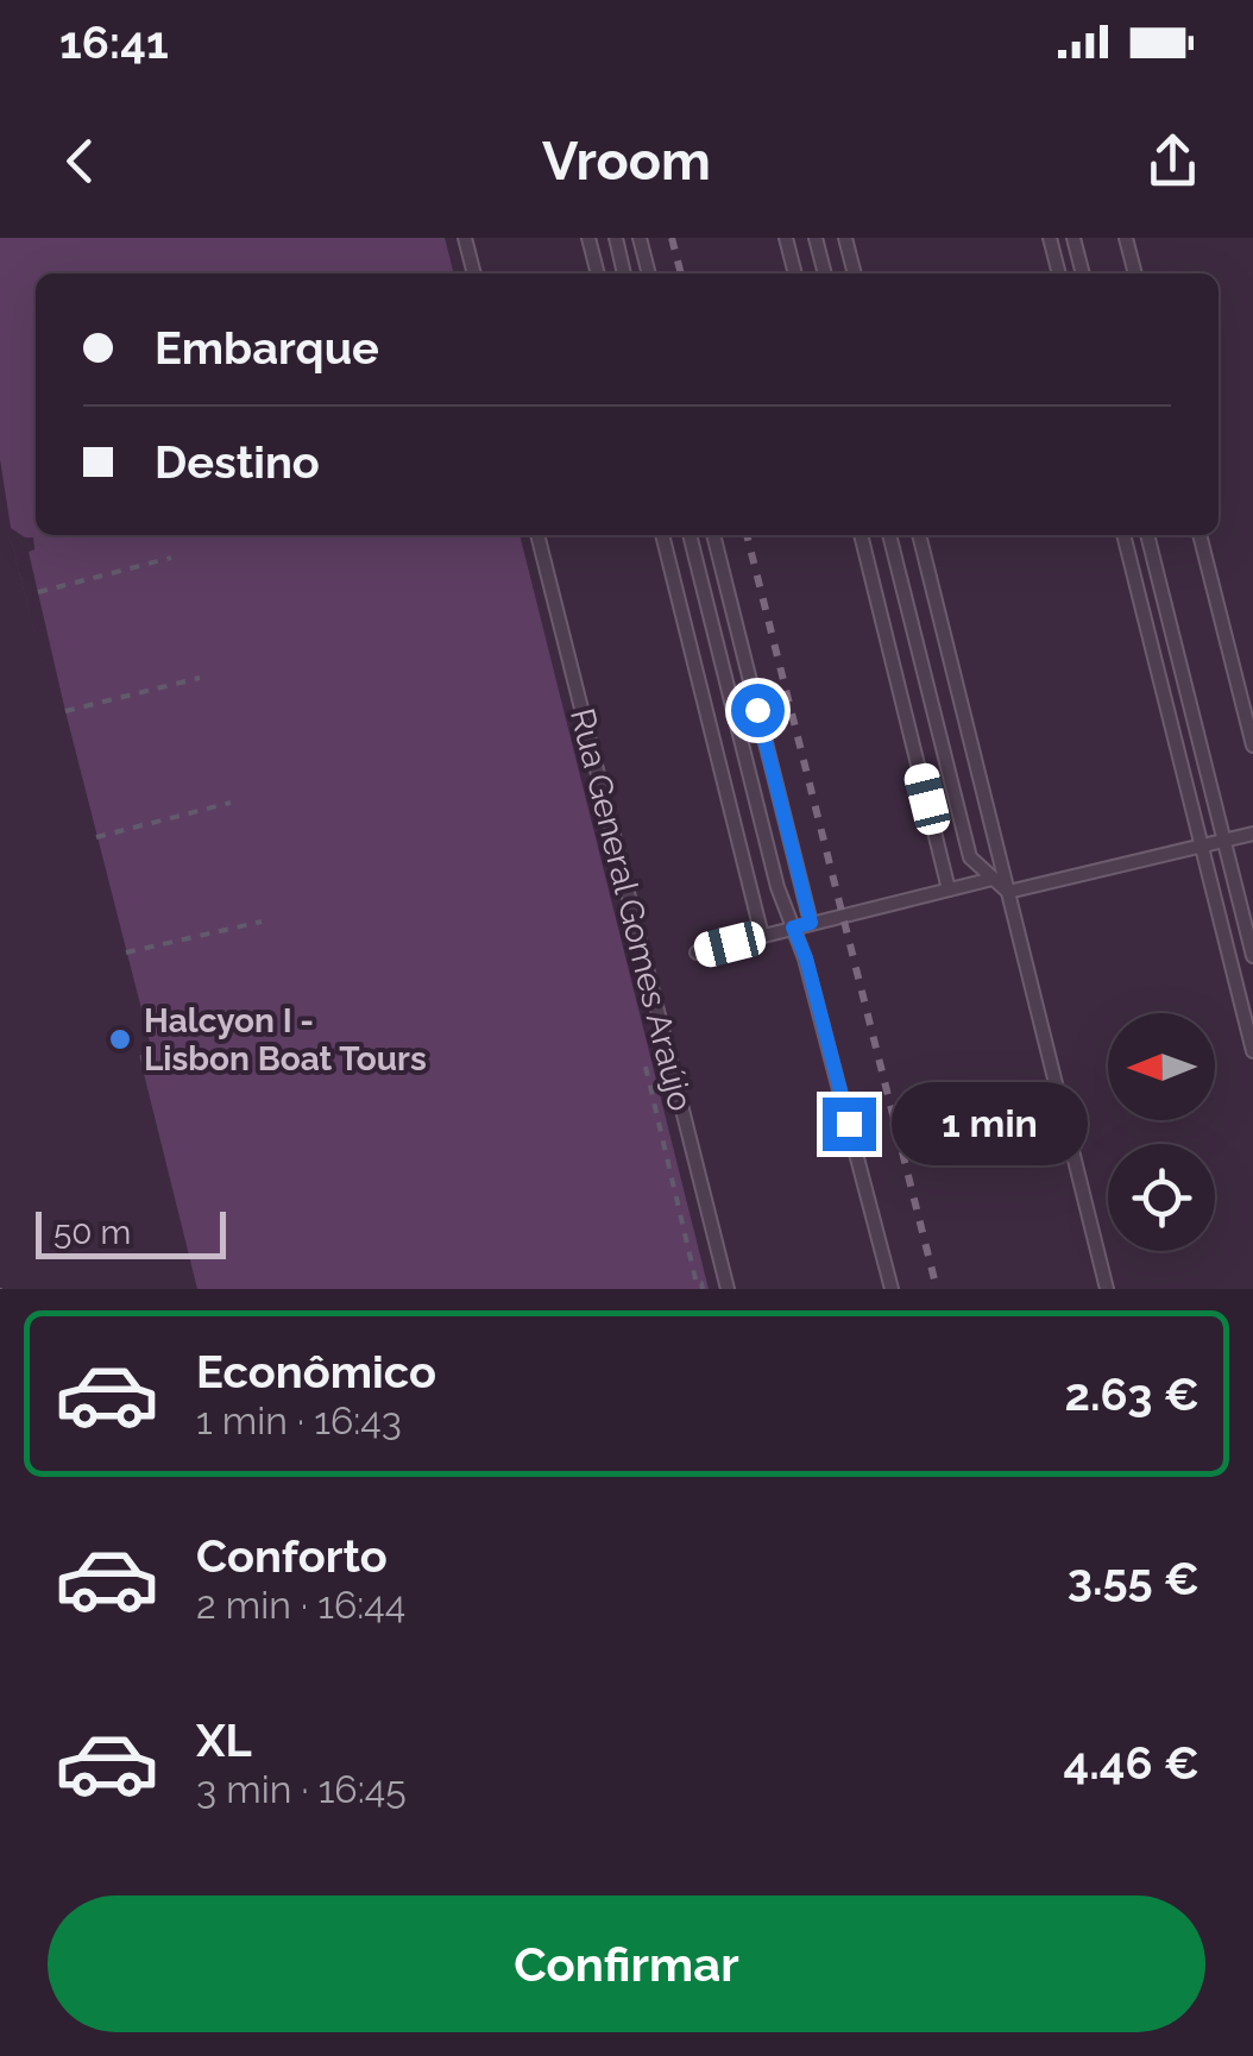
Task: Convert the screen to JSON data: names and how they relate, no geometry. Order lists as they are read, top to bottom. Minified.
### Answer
{"streets":{"lane":["Rua General Gomes Araújo"]},"places":["Halcyon I - Lisbon Boat Tours"],"scale_bar":"50 m","north":"left","page":{"status":"16:41","header":"Vroom","banner":["Embarque","Destino"],"bubble":"1 min","scale":"50 m","list":[{"name":"Econômico","note":"1 min · 16:43","value":"2.63 €"},{"name":"Conforto","note":"2 min · 16:44","value":"3.55 €"},{"name":"XL","note":"3 min · 16:45","value":"4.46 €"}],"buttons":"Confirmar"}}
